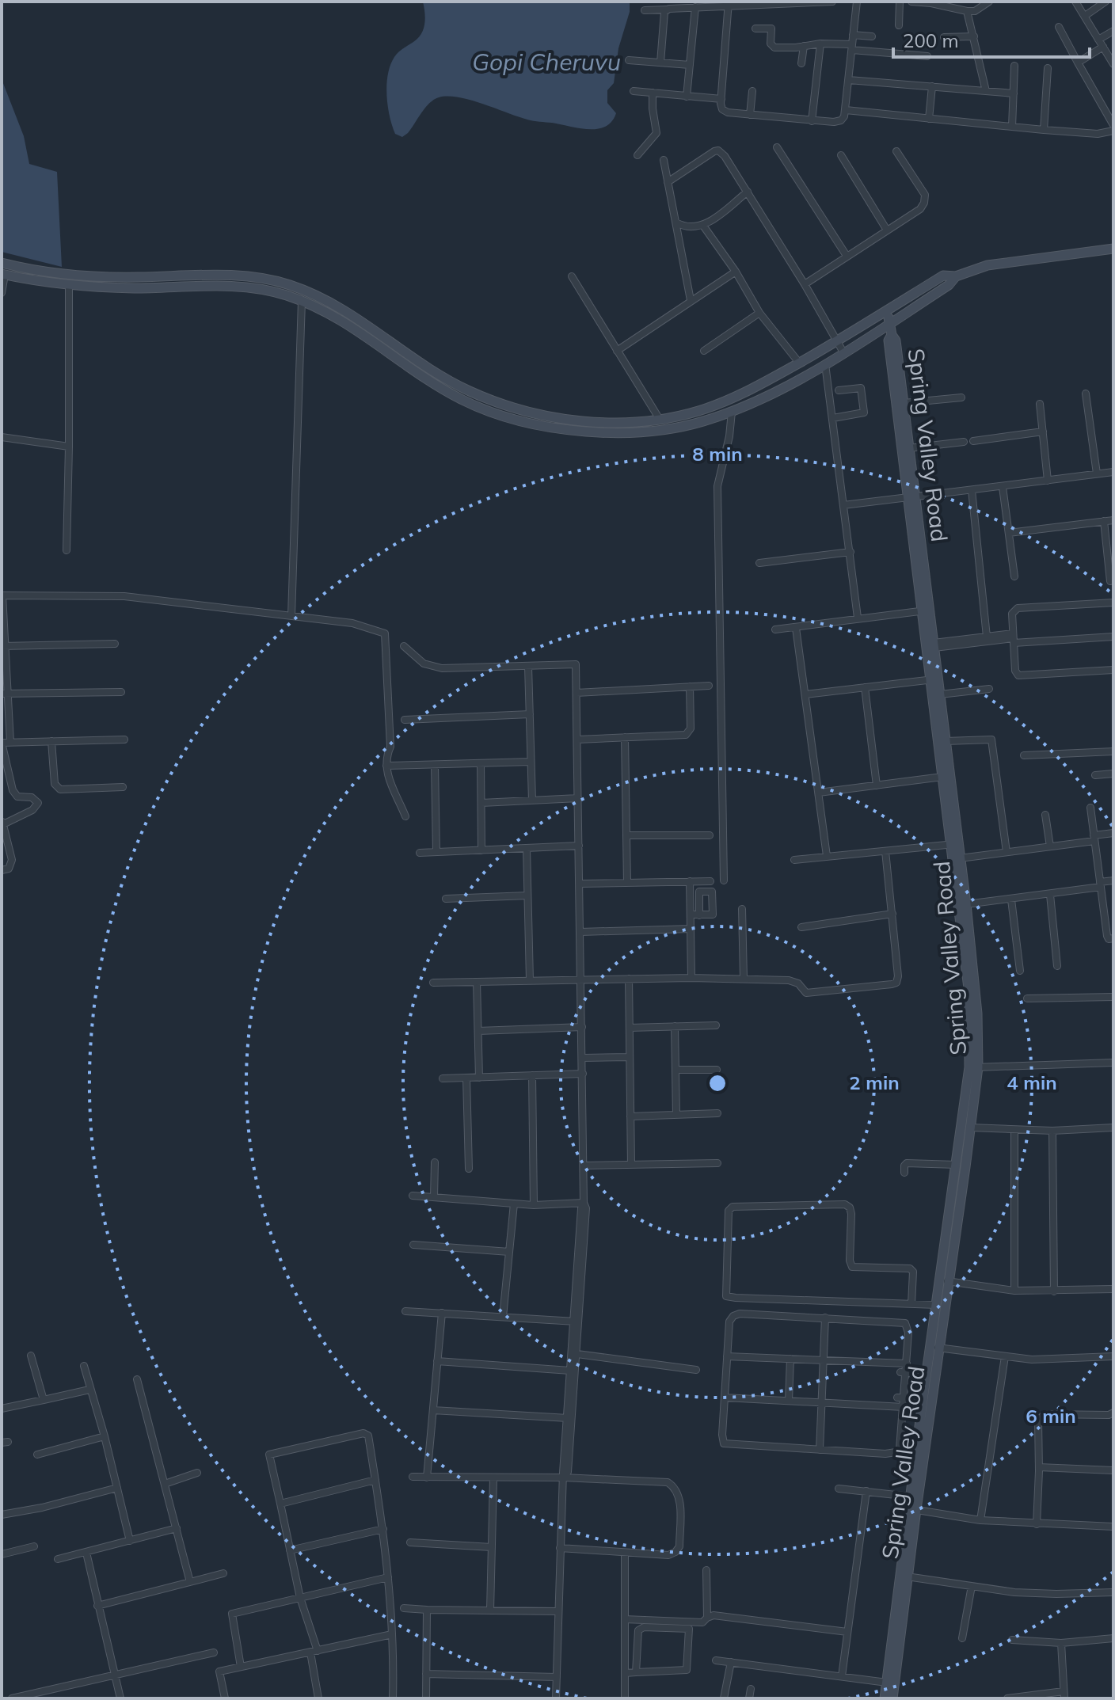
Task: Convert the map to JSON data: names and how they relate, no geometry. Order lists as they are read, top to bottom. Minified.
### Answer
{"streets":{"street":["Spring Valley Road"]},"water":["Gopi Cheruvu"],"scale_bar":"200 m","rings":["8 min","2 min","4 min","6 min"]}
